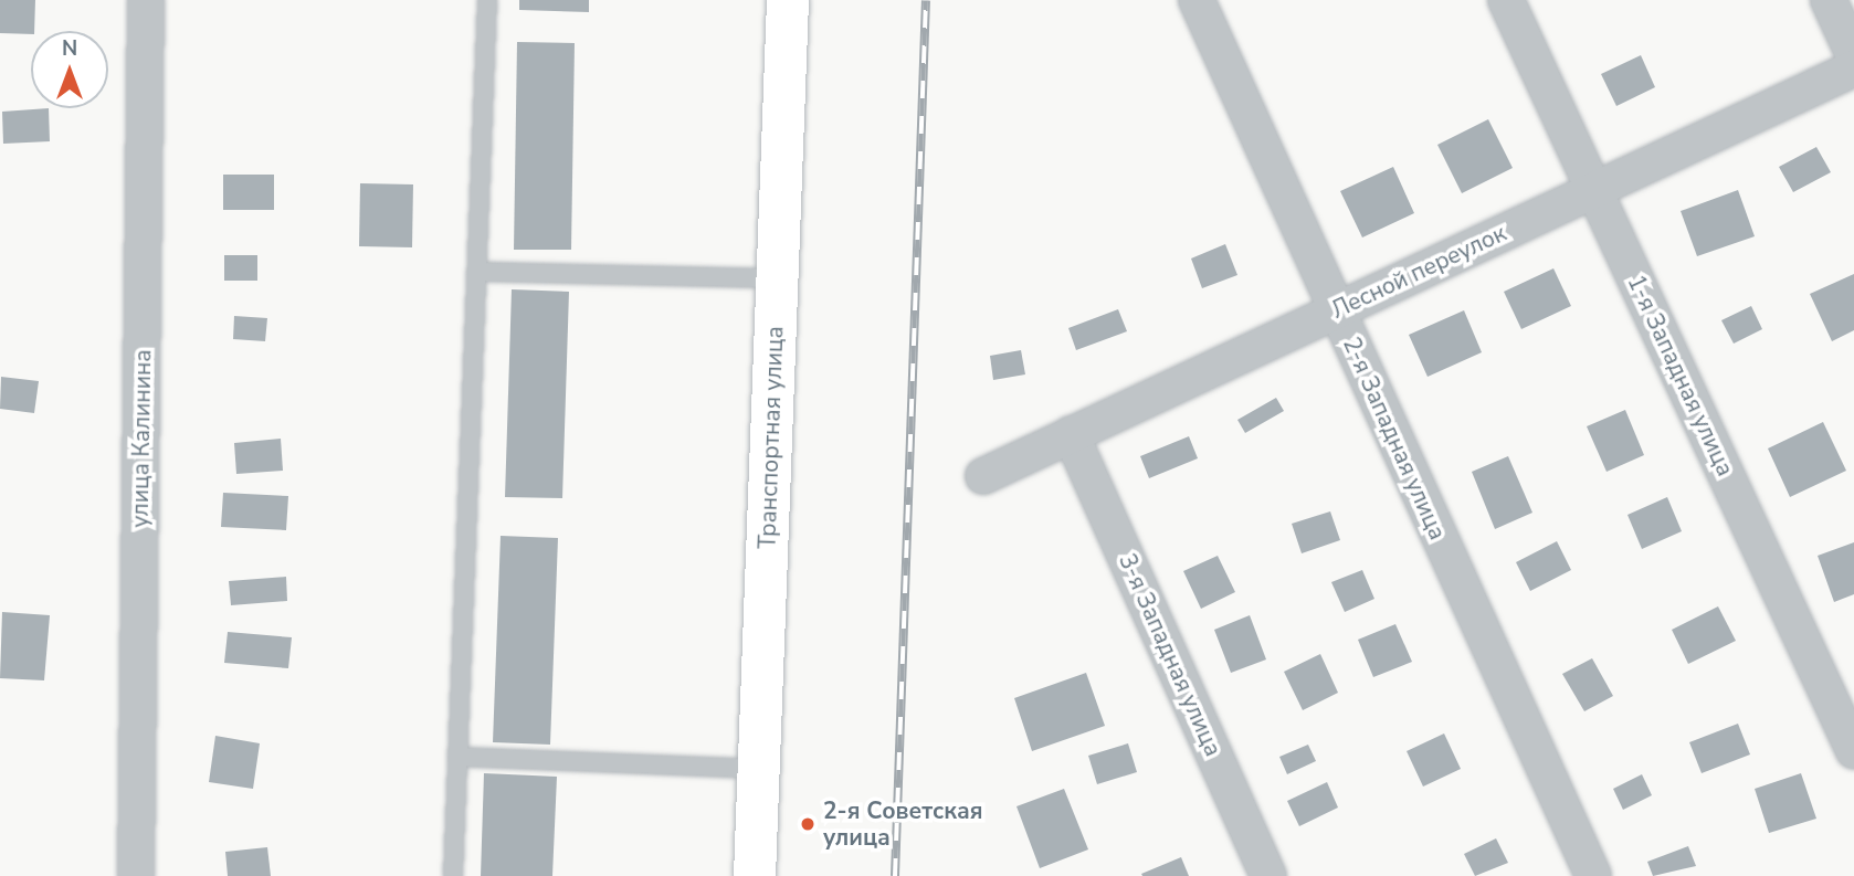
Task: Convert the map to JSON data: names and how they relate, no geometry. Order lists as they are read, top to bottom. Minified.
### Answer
{"streets":{"main road":["Транспортная улица"],"street":["Лесной переулок","1-я Западная улица","улица Калинина","2-я Западная улица","3-я Западная улица"]},"crossings":[["Лесной переулок","1-я Западная улица"],["Лесной переулок","2-я Западная улица"],["Лесной переулок","3-я Западная улица"]],"places":["2-я Советская улица"],"north":"top"}
